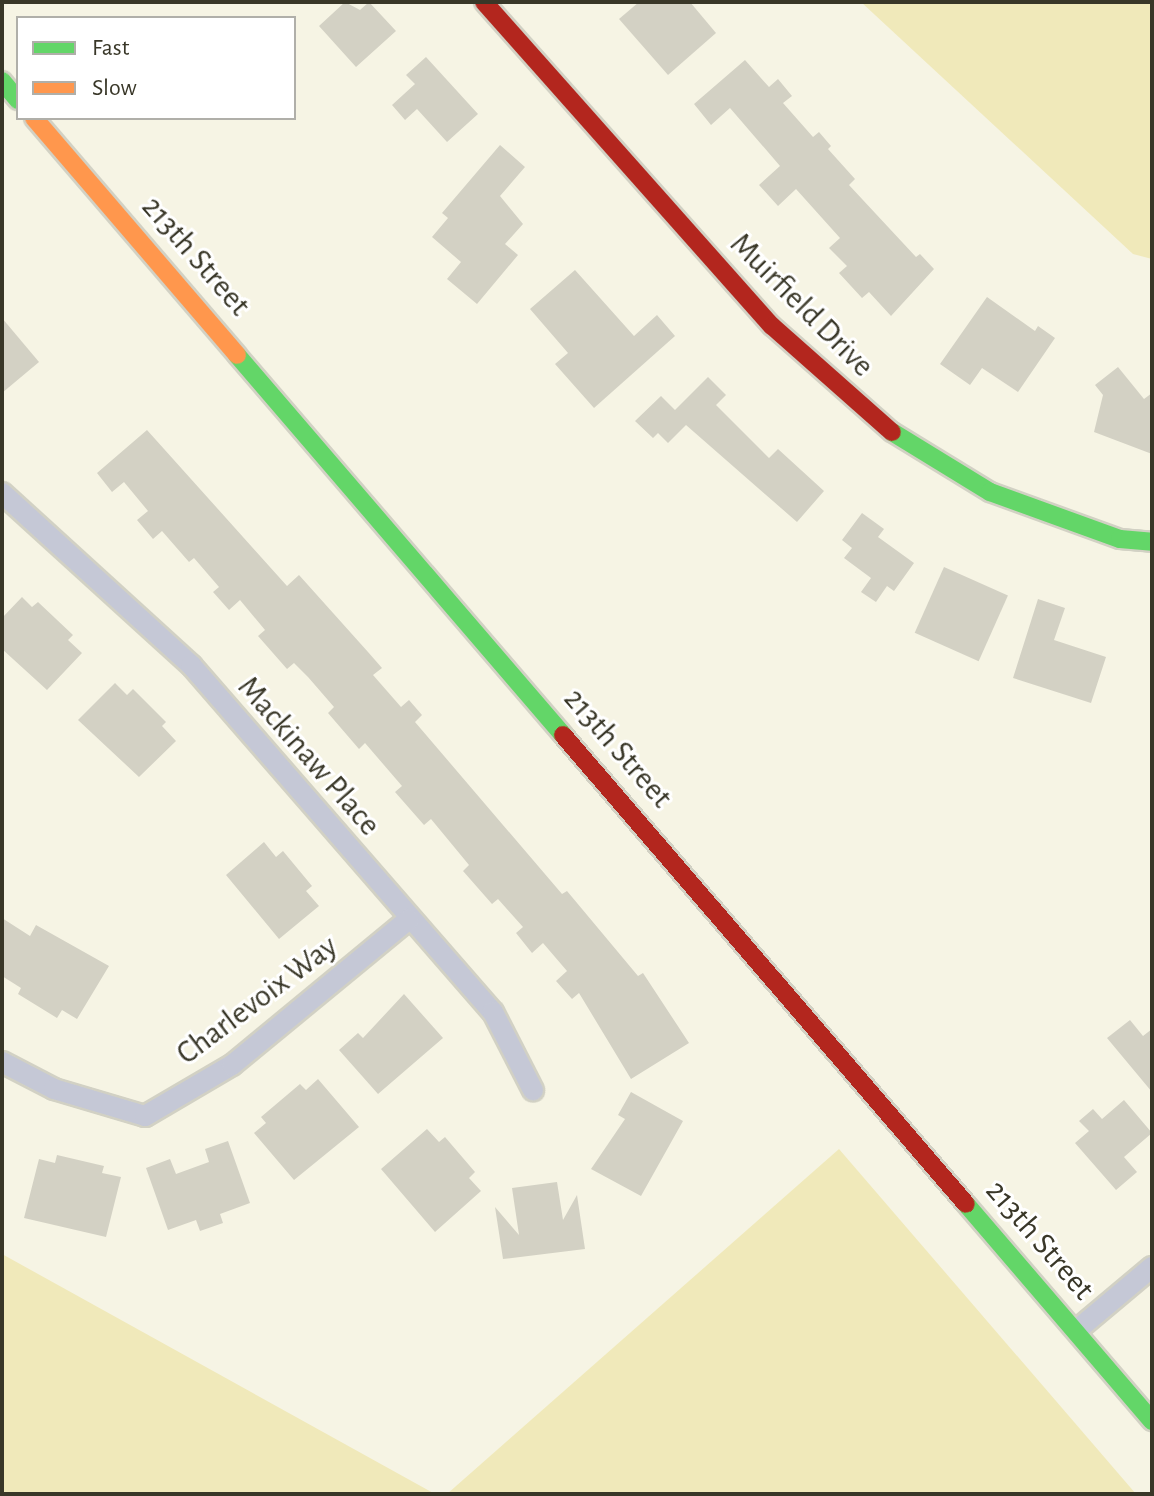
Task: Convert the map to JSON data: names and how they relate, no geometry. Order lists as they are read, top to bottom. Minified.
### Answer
{"streets":{"street":["213th Street","Muirfield Drive","Mackinaw Place","Charlevoix Way"]},"crossings":[["Mackinaw Place","Charlevoix Way"]],"legend":["Fast","Slow"]}
